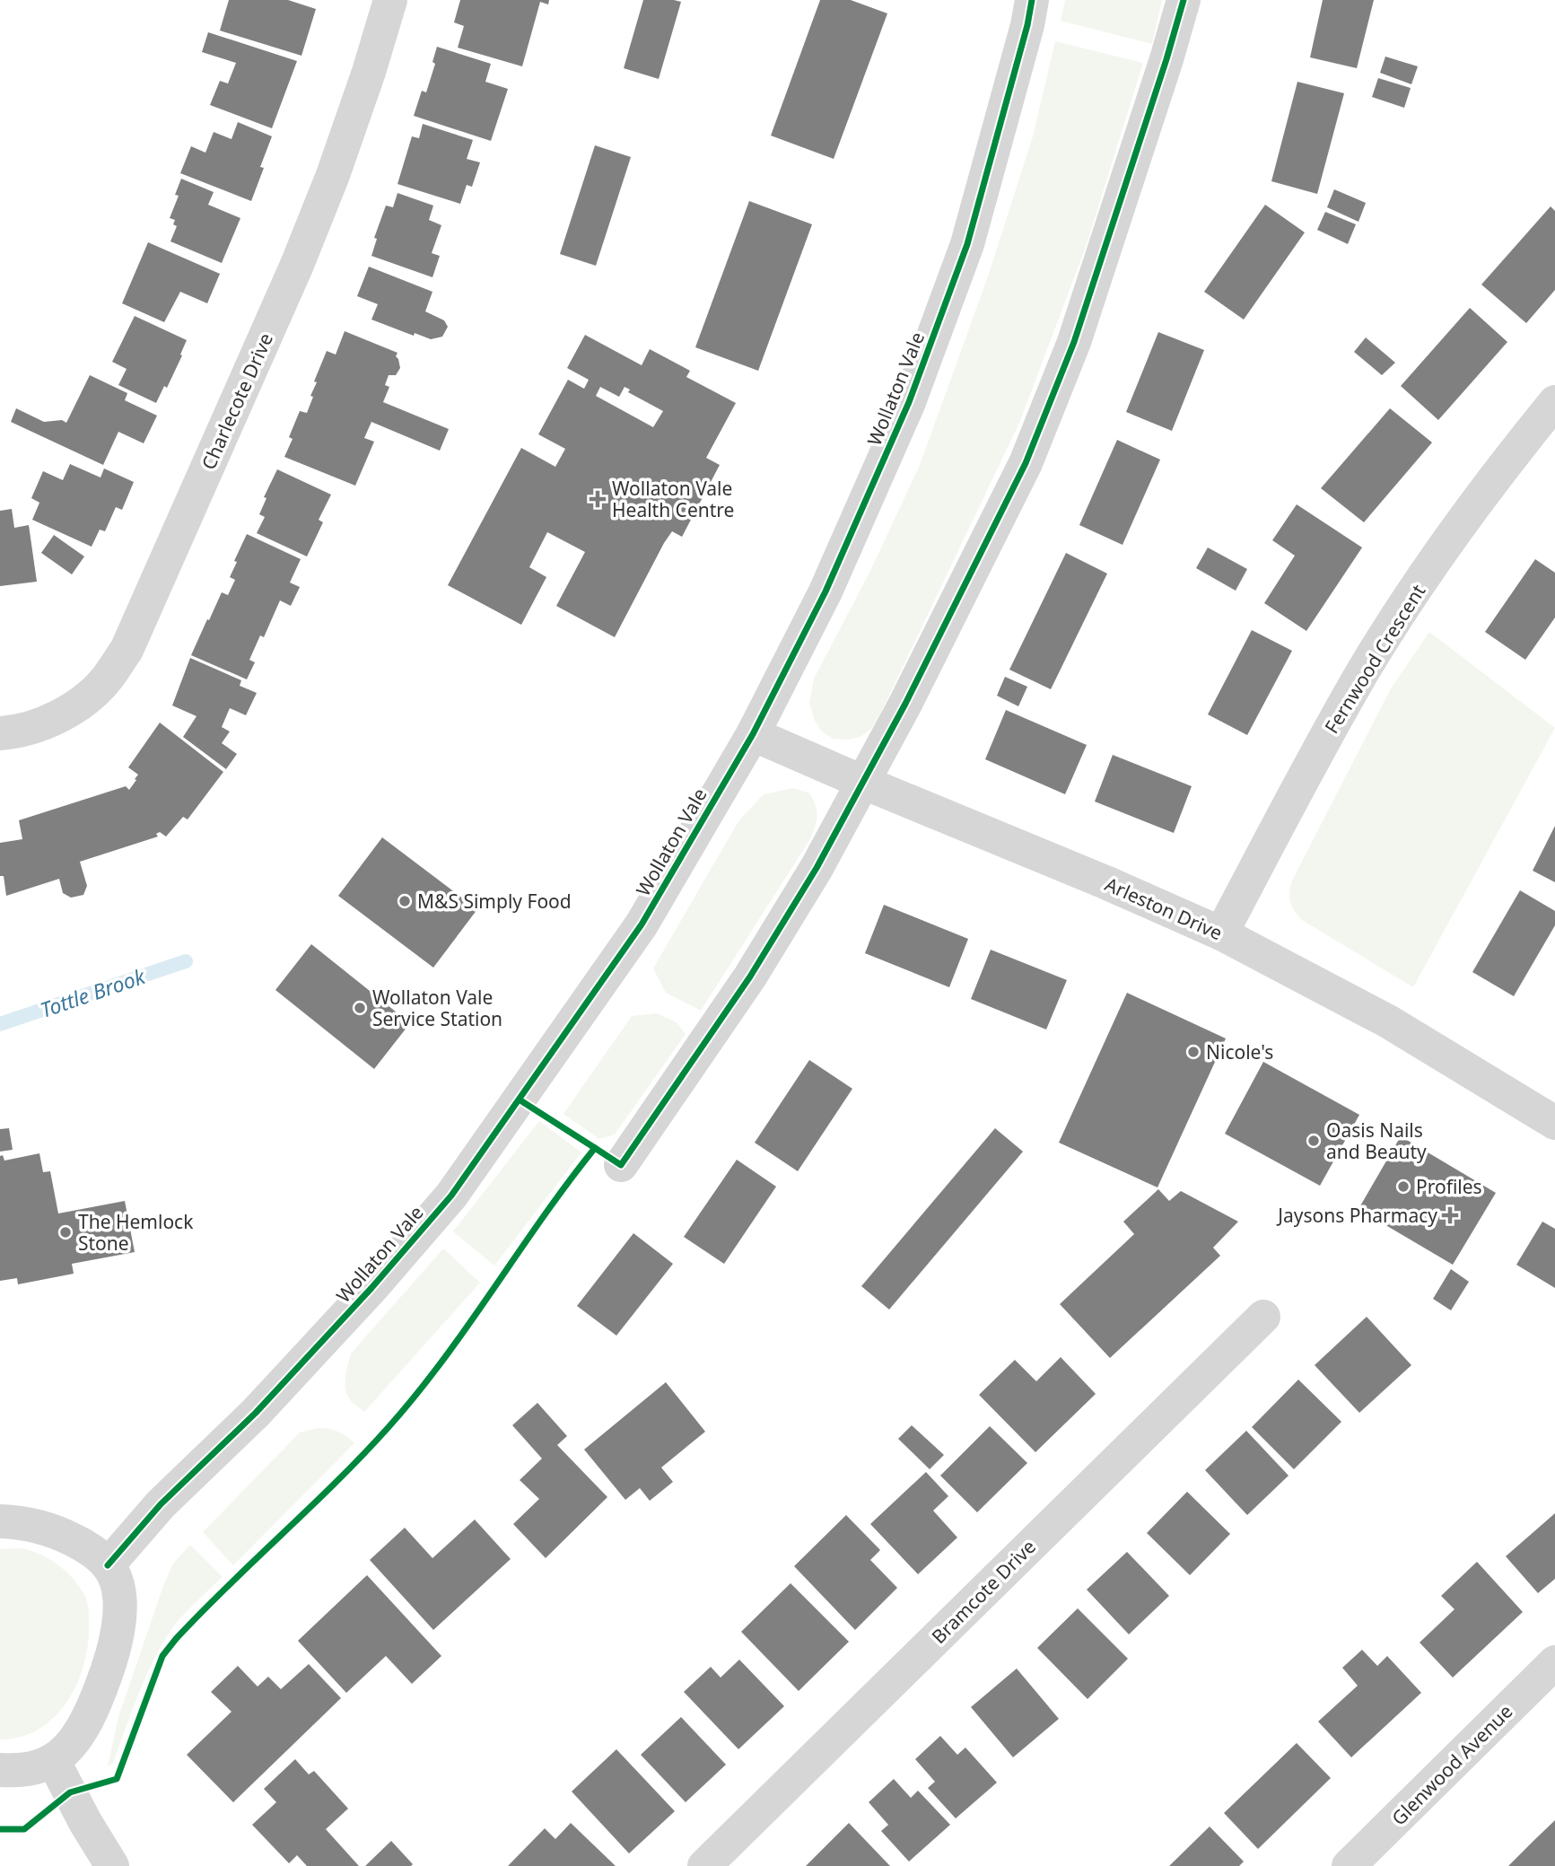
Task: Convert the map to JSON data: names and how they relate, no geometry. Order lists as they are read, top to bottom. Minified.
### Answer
{"streets":{"street":["Wollaton Vale","Charlecote Drive","Fernwood Crescent","Arleston Drive","Bramcote Drive","Glenwood Avenue"]},"crossings":[["Wollaton Vale","Arleston Drive"],["Fernwood Crescent","Arleston Drive"]],"water":["Tottle Brook"],"places":{"health":["Wollaton Vale Health Centre","Jaysons Pharmacy"],"other":["M&S Simply Food","Wollaton Vale Service Station","Nicole's","Oasis Nails and Beauty","Profiles","The Hemlock Stone"]}}
